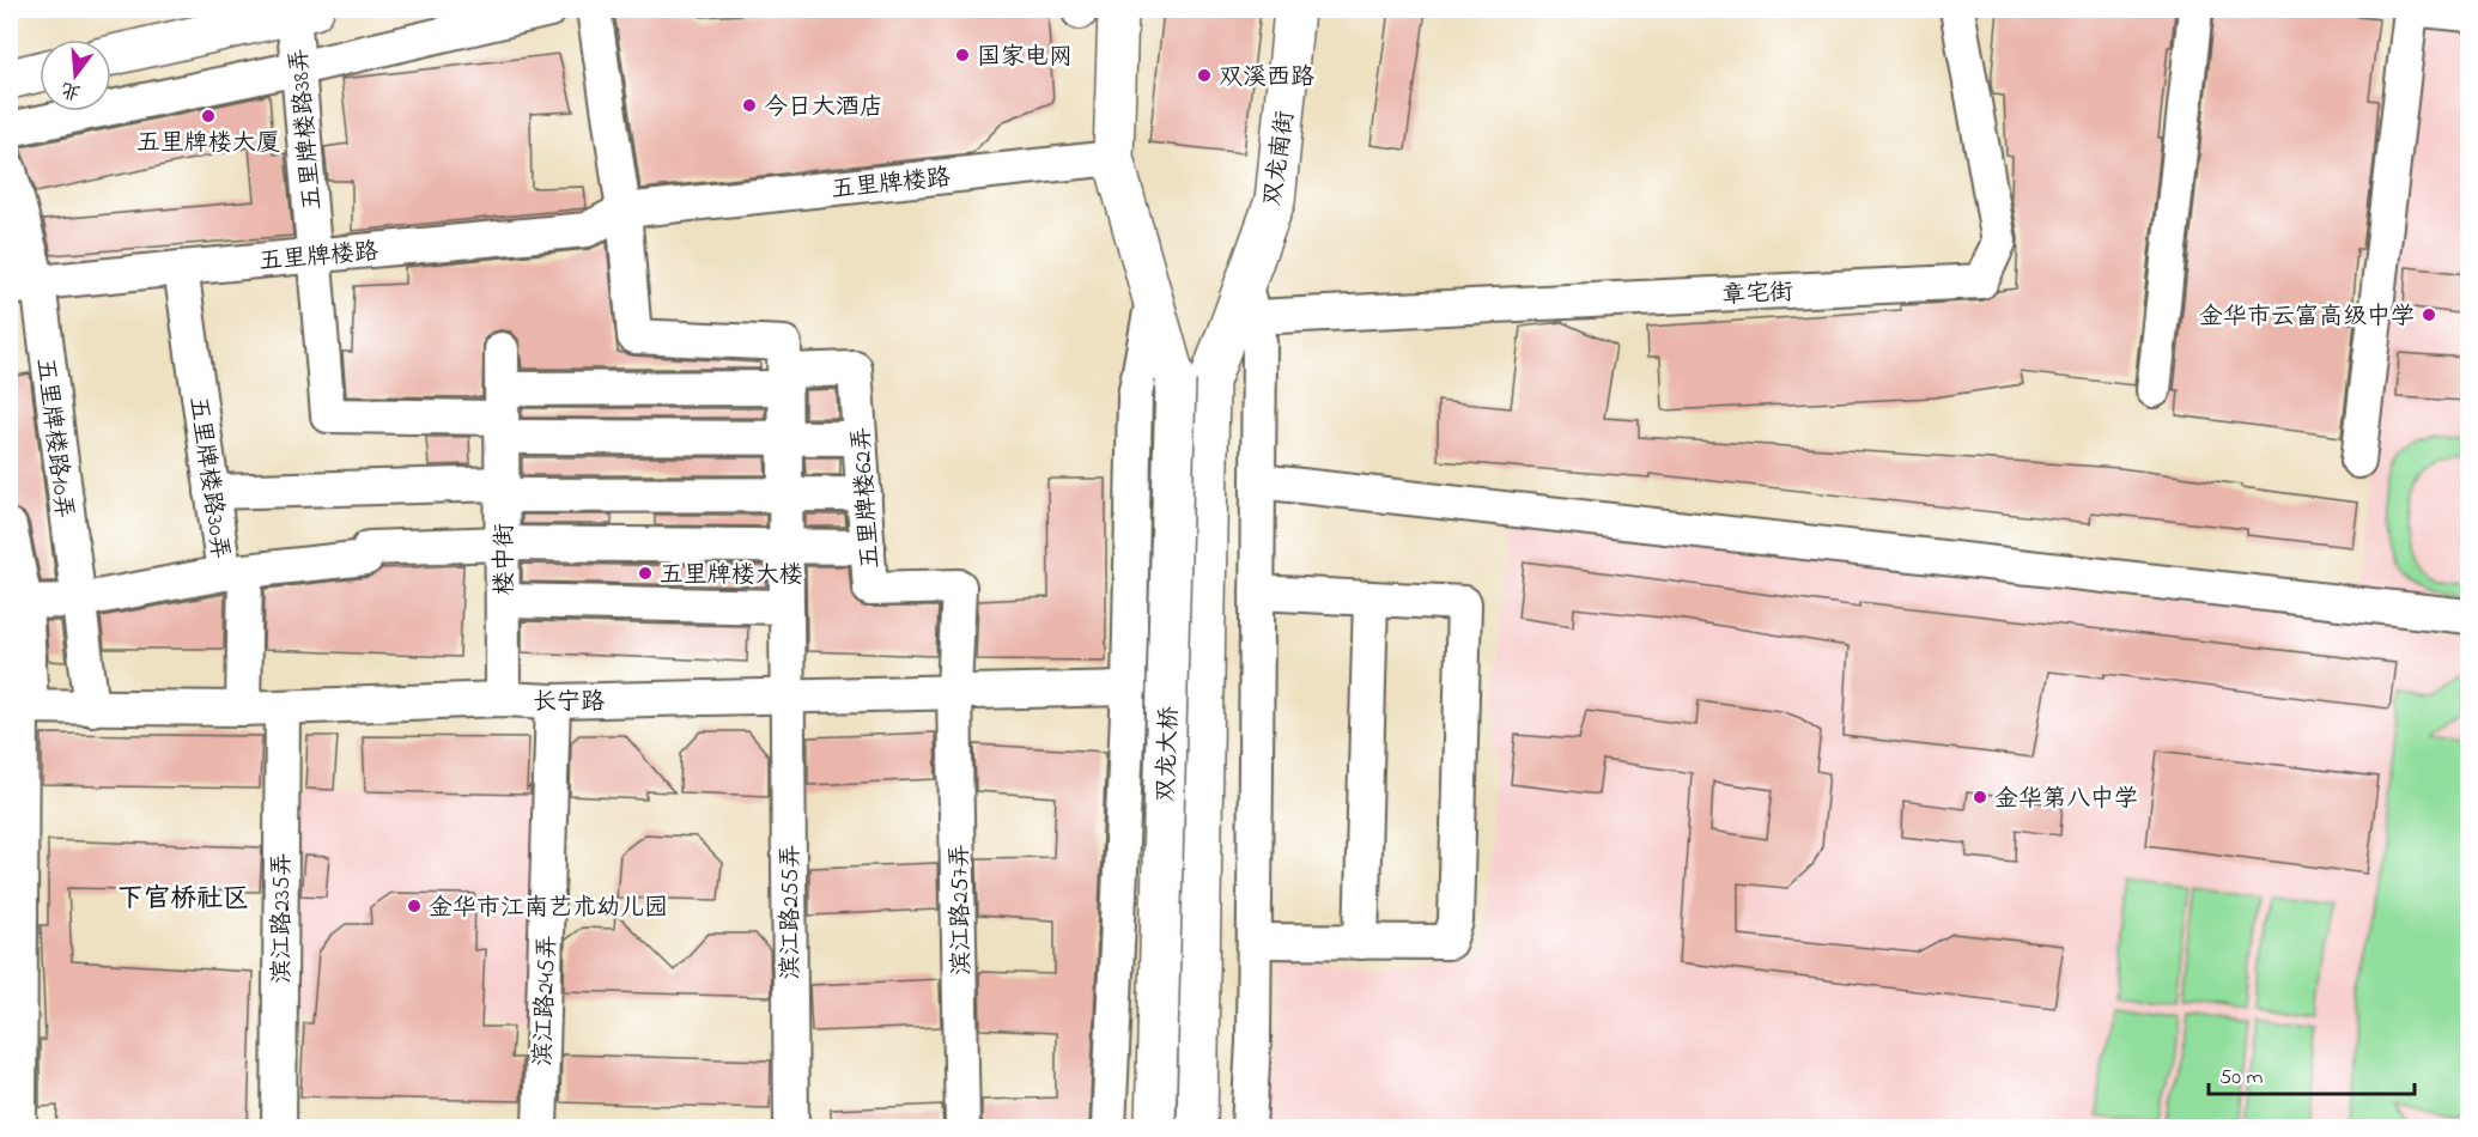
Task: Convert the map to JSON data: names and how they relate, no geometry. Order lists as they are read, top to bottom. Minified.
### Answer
{"streets":{"main road":["双龙南街","双龙大桥"],"street":["五里牌楼路38弄","五里牌楼路","章宅街","五里牌楼路10弄","五里牌楼路30弄","五里牌楼62弄","楼中街","长宁路","滨江路257弄","滨江路255弄","滨江路235弄","滨江路245弄"]},"crossings":[["五里牌楼路38弄","五里牌楼路"],["五里牌楼路38弄","楼中街"],["双龙南街","双龙大桥"],["五里牌楼路","五里牌楼路10弄"],["五里牌楼路","五里牌楼路30弄"],["五里牌楼路","滨江路255弄"],["五里牌楼路10弄","长宁路"],["五里牌楼路30弄","长宁路"],["五里牌楼62弄","长宁路"],["五里牌楼62弄","滨江路257弄"],["五里牌楼62弄","滨江路255弄"],["楼中街","长宁路"],["长宁路","滨江路257弄"],["长宁路","滨江路255弄"],["长宁路","滨江路235弄"],["长宁路","滨江路245弄"]],"districts":["下官桥社区"],"places":["国家电网","双溪西路","今日大酒店","五里牌楼大厦","金华市云富高级中学","五里牌楼大楼","金华第八中学","金华市江南艺术幼儿园"],"scale_bar":"50 m","north":"bottom"}
